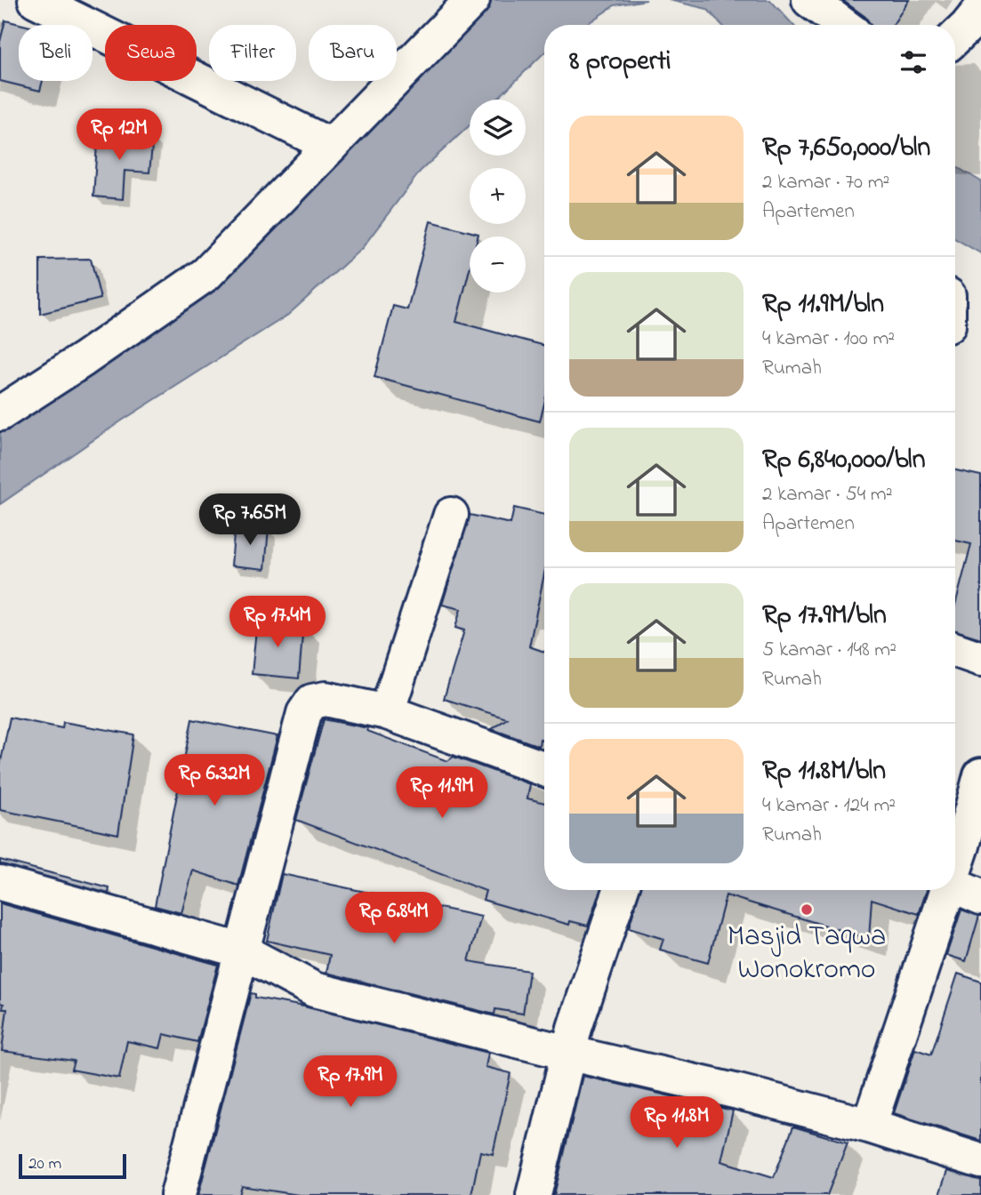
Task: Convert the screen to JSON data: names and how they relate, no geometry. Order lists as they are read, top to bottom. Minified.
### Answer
{"places":["Masjid Taqwa Wonokromo"],"scale_bar":"20 m","page":{"chip":["Beli","Sewa","Filter","Baru"],"heading":"8 properti","map_buttons":["+","−"],"list":[{"name":"Rp 7,650,000/bln","note":"2 kamar · 70 m² · Apartemen"},{"name":"Rp 11.9M/bln","note":"4 kamar · 100 m² · Rumah"},{"name":"Rp 6,840,000/bln","note":"2 kamar · 54 m² · Apartemen"},{"name":"Rp 17.9M/bln","note":"5 kamar · 148 m² · Rumah"},{"name":"Rp 11.8M/bln","note":"4 kamar · 124 m² · Rumah"}],"price":["Rp 12M","Rp 7.65M","Rp 17.4M","Rp 6.32M","Rp 11.9M","Rp 6.84M","Rp 17.9M","Rp 11.8M"],"scale":"20 m"}}
